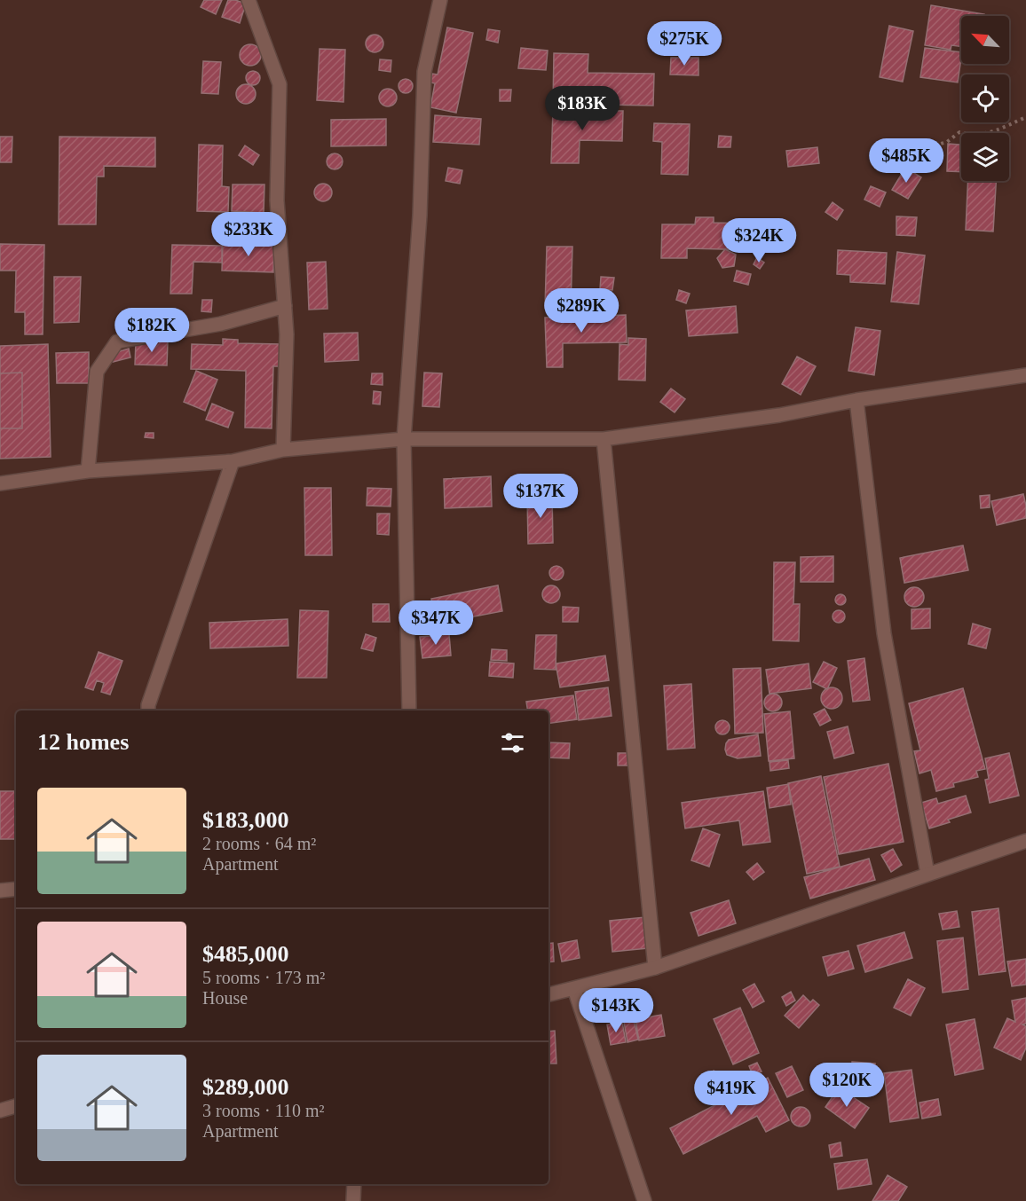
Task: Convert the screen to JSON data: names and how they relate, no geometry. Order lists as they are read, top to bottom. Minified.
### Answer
{"north":"top left","page":{"price":["$275K","$183K","$485K","$233K","$324K","$289K","$182K","$137K","$347K","$143K","$120K","$419K"],"heading":"12 homes","list":[{"name":"$183,000","note":"2 rooms · 64 m² · Apartment"},{"name":"$485,000","note":"5 rooms · 173 m² · House"},{"name":"$289,000","note":"3 rooms · 110 m² · Apartment"}]}}
